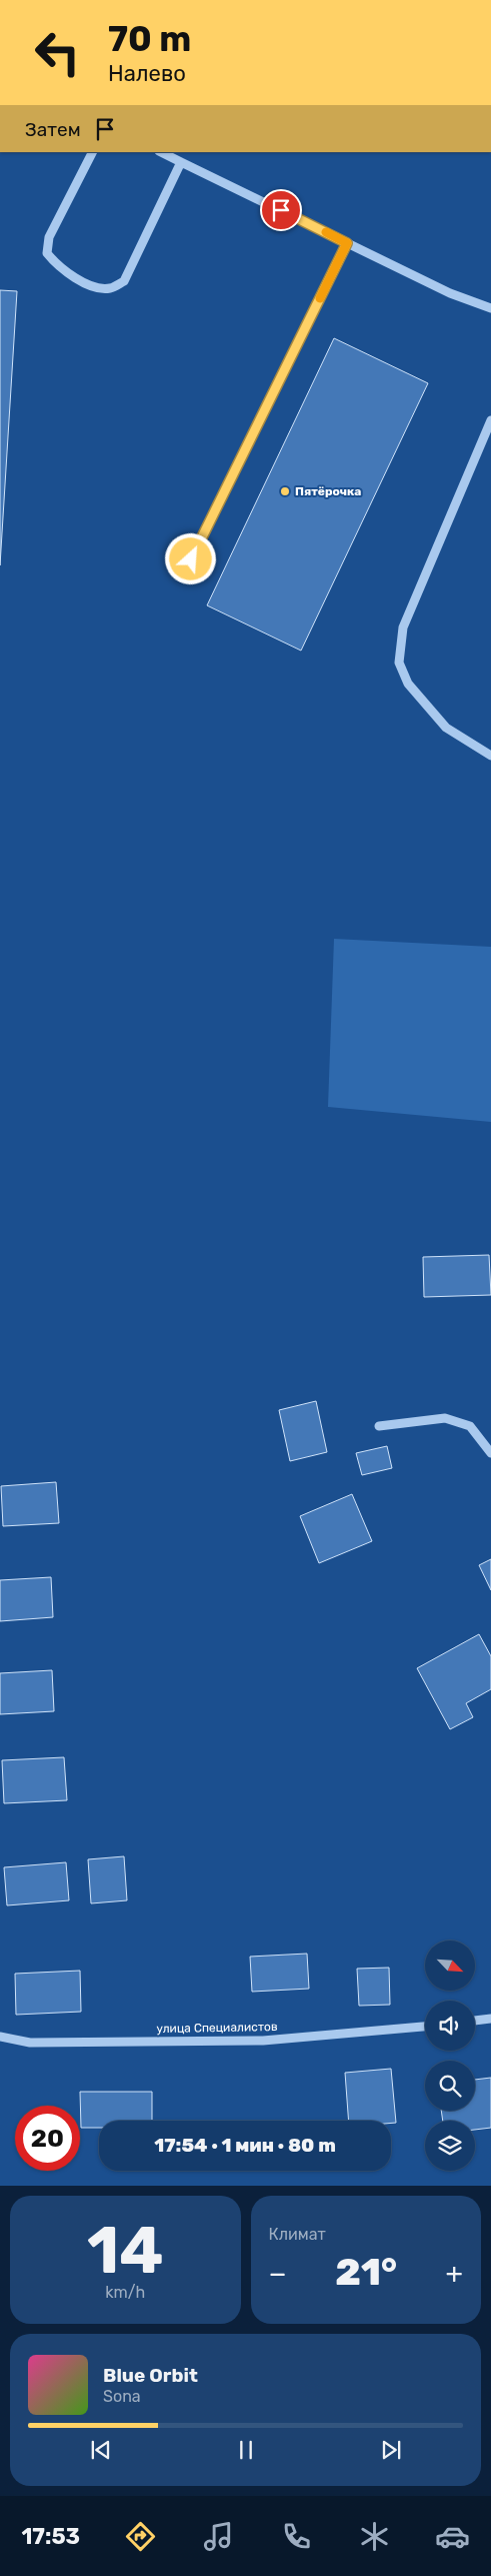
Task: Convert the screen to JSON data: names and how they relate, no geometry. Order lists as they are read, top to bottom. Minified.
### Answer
{"streets":{"street":["улица Специалистов"]},"places":["Пятёрочка"],"north":"bottom right","page":{"turn":["70 m","Налево"],"then":"Затем","limit":"20","trip":"17:54 · 1 мин · 80 m","tile":[["14","km/h"],"Климат"],"heat":["−","21°","+"],"song":["Blue Orbit","Sona"],"tabs":"17:53"}}
